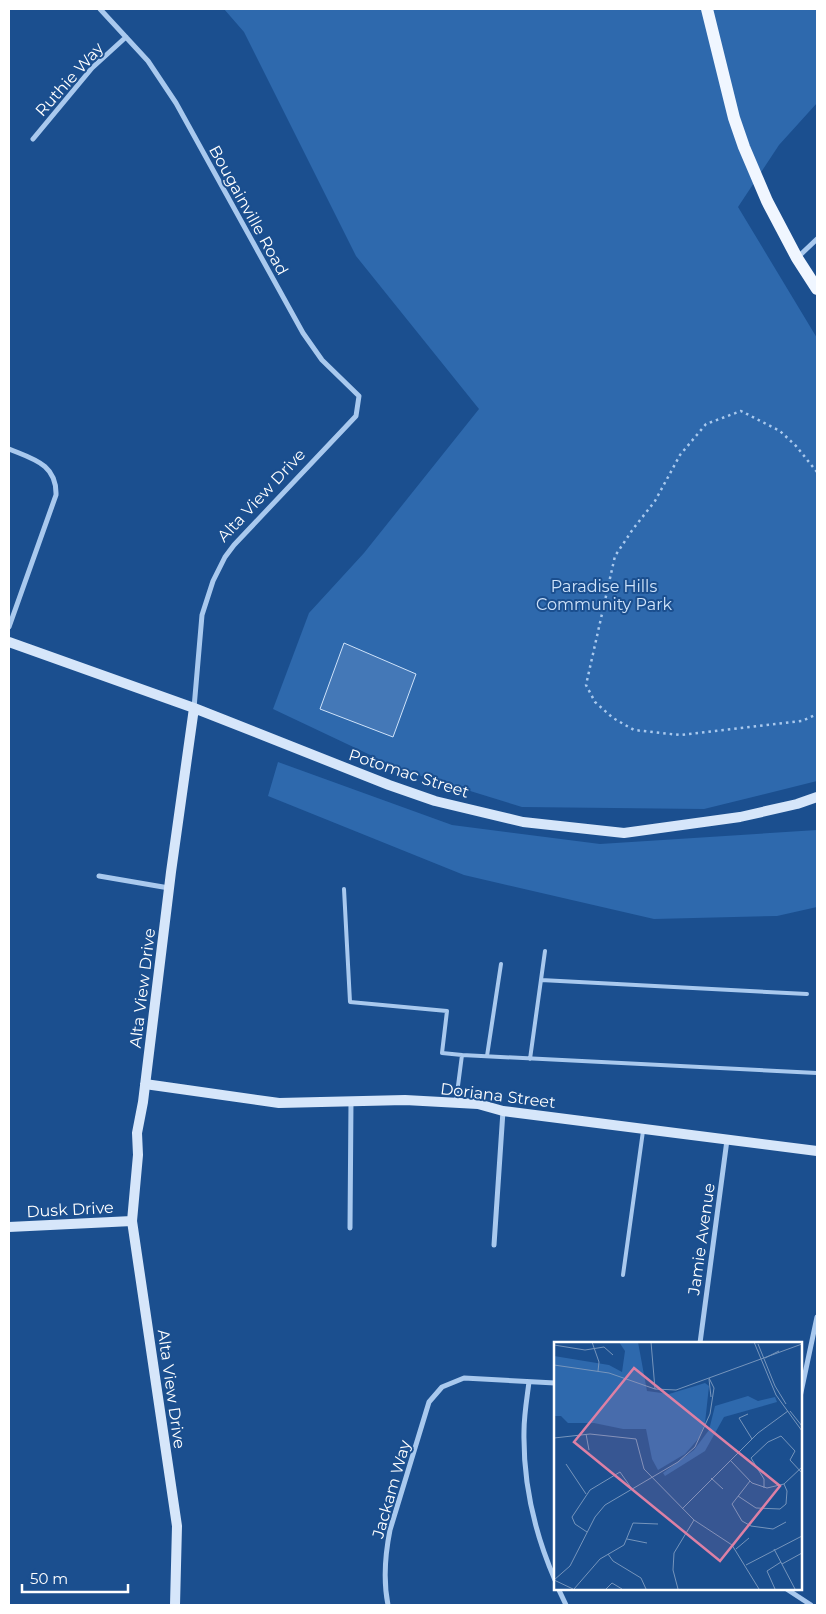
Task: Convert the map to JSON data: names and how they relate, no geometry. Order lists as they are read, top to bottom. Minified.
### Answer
{"streets":{"street":["Ruthie Way","Bougainville Road","Alta View Drive","Potomac Street","Doriana Street","Dusk Drive","Jamie Avenue","Jackam Way"]},"crossings":[["Ruthie Way","Bougainville Road"],["Bougainville Road","Alta View Drive"],["Alta View Drive","Potomac Street"],["Alta View Drive","Doriana Street"],["Alta View Drive","Dusk Drive"],["Doriana Street","Jamie Avenue"]],"parks":["Paradise Hills Community Park"],"scale_bar":"50 m"}
